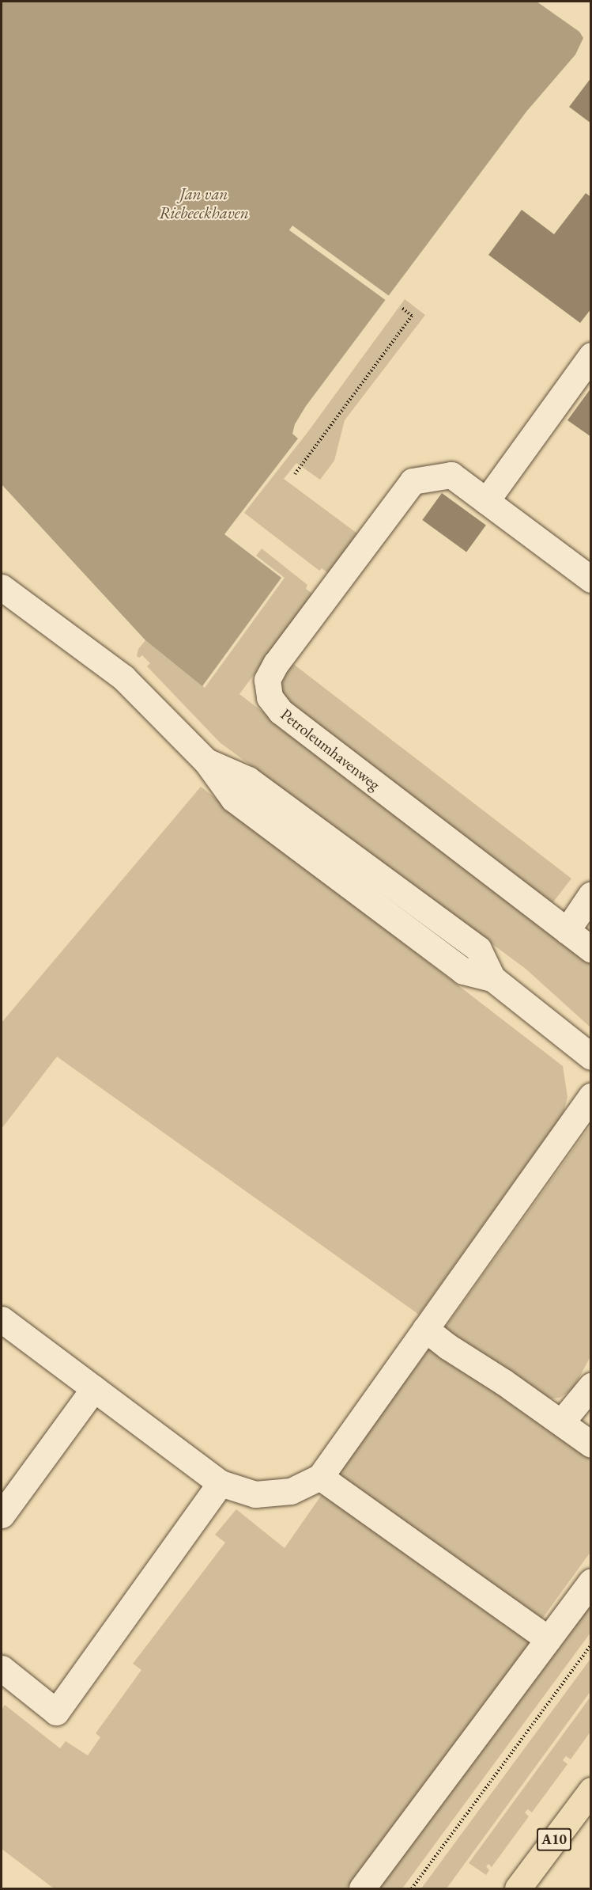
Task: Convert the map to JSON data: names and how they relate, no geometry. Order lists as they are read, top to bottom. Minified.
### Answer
{"streets":{"highway":["A10"],"street":["Petroleumhavenweg"]},"water":["Jan van Riebeeckhaven"]}
